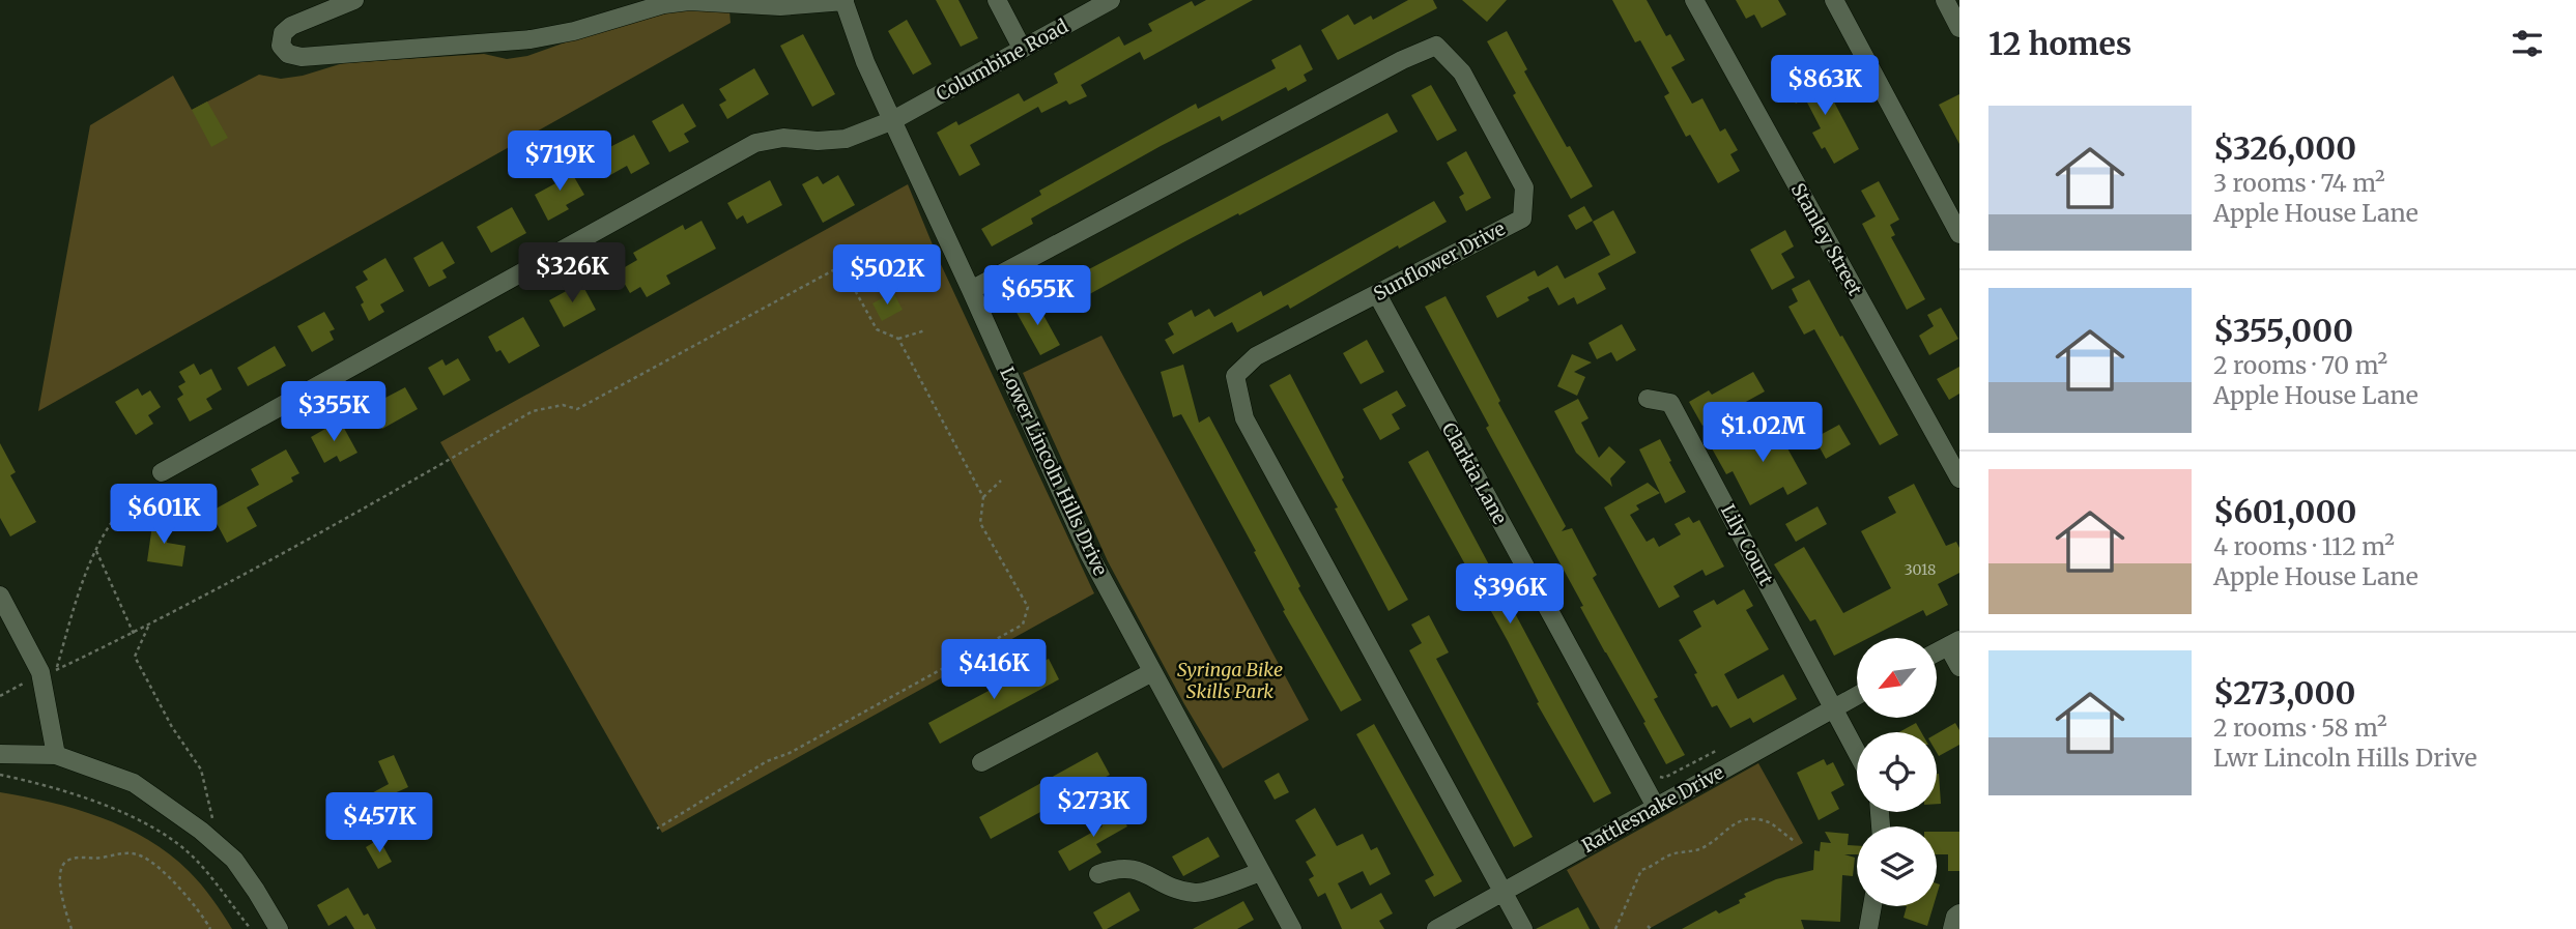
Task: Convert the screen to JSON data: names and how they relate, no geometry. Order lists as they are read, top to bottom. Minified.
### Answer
{"streets":{"street":["Columbine Road","Stanley Street","Sunflower Drive","Lower Lincoln Hills Drive","Clarkia Lane","Lily Court","Rattlesnake Drive"]},"crossings":[["Columbine Road","Lower Lincoln Hills Drive"],["Sunflower Drive","Lower Lincoln Hills Drive"],["Sunflower Drive","Clarkia Lane"],["Sunflower Drive","Rattlesnake Drive"],["Clarkia Lane","Rattlesnake Drive"],["Lily Court","Rattlesnake Drive"]],"parks":["Syringa Bike Skills Park"],"house_numbers":["3018"],"north":"bottom left","page":{"heading":"12 homes","price":["$863K","$719K","$326K","$502K","$655K","$355K","$1.02M","$601K","$396K","$416K","$273K","$457K"],"list":[{"name":"$326,000","note":"3 rooms · 74 m² · Apple House Lane"},{"name":"$355,000","note":"2 rooms · 70 m² · Apple House Lane"},{"name":"$601,000","note":"4 rooms · 112 m² · Apple House Lane"},{"name":"$273,000","note":"2 rooms · 58 m² · Lwr Lincoln Hills Drive"}]}}
